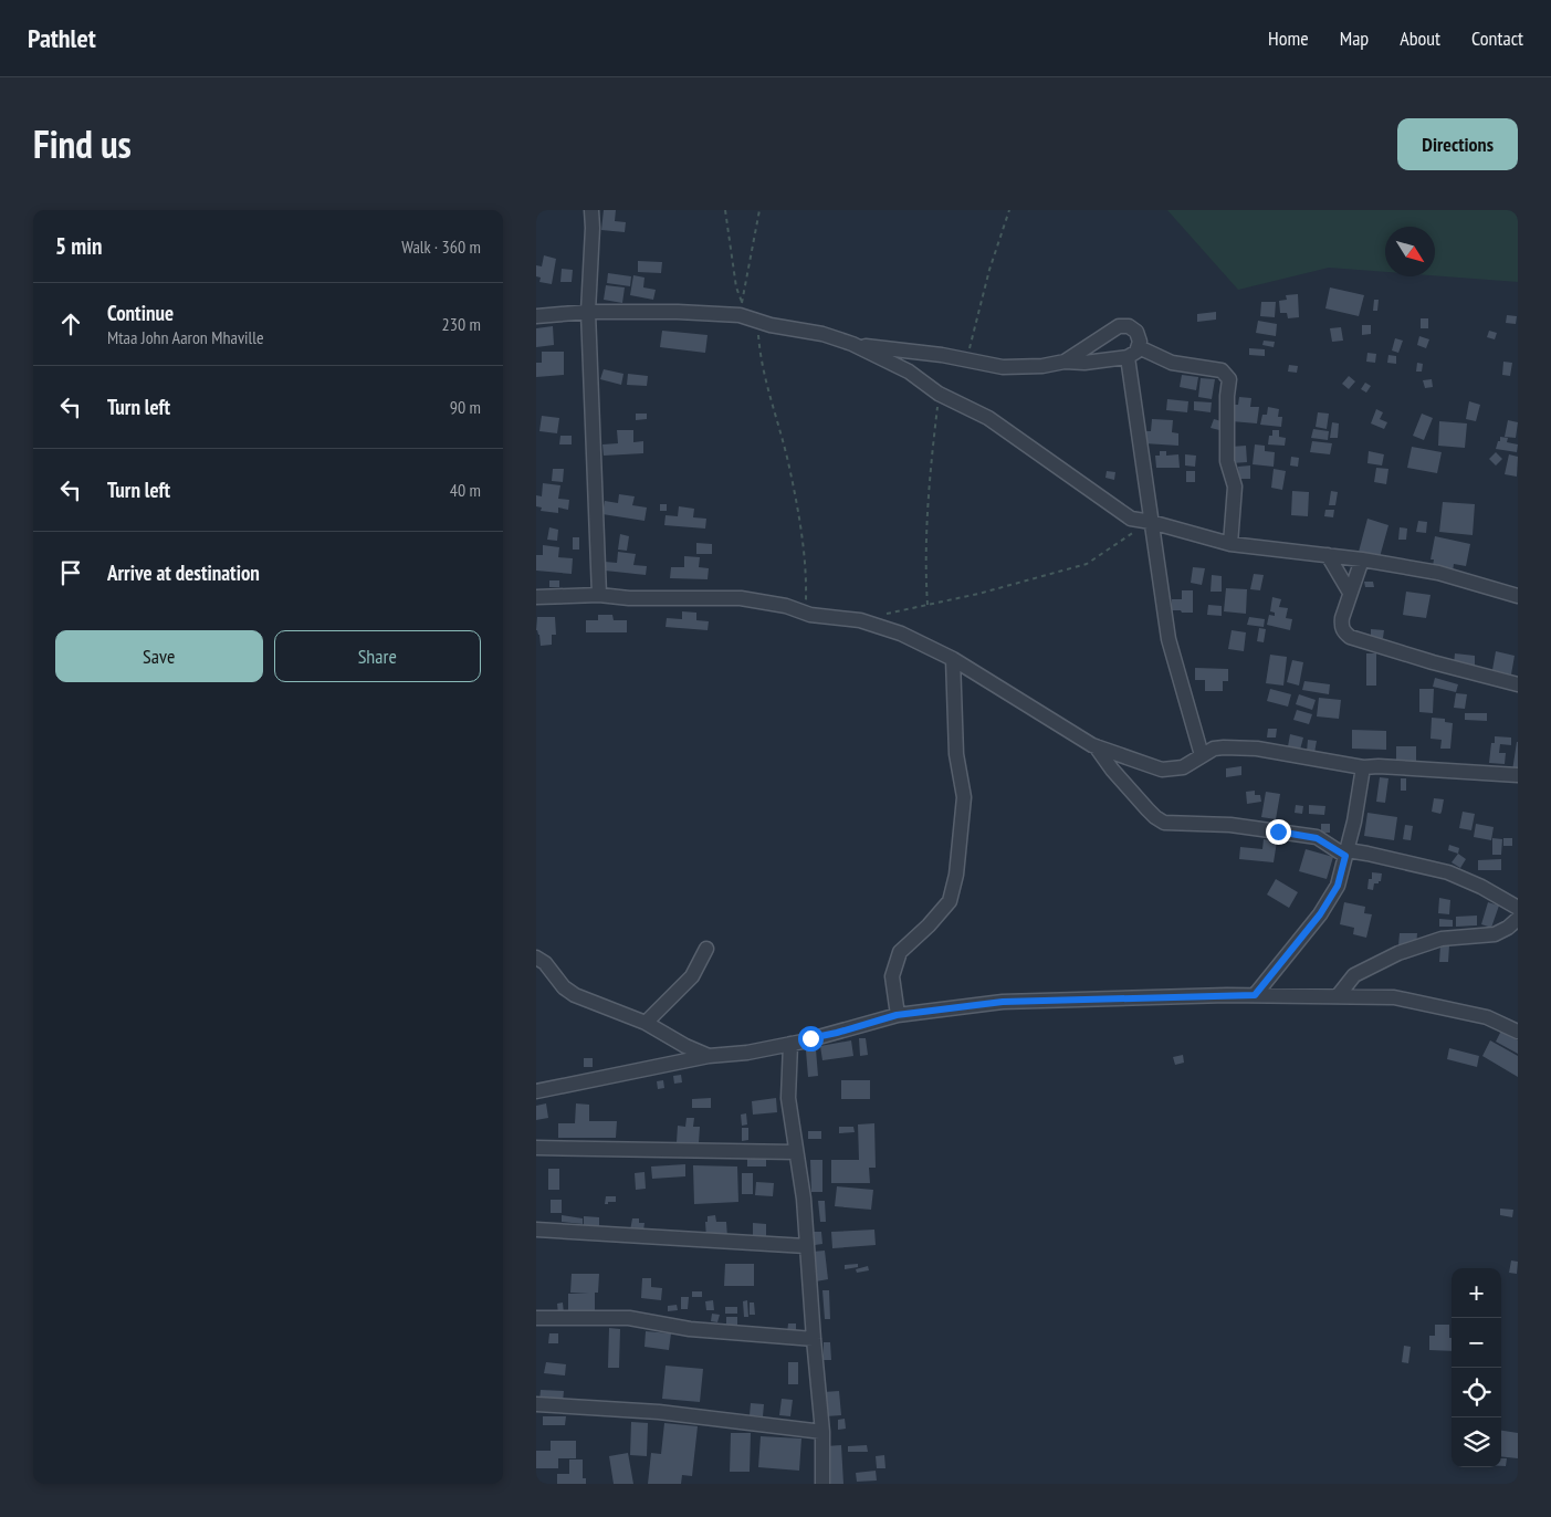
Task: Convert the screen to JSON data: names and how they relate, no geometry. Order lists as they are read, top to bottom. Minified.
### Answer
{"north":"bottom right","page":{"header":"Pathlet","nav":["Home","Map","About","Contact"],"title":"Find us","buttons":["Directions",["Save","Share"]],"heading":["5 min","Walk · 360 m"],"list":[["Continue","Mtaa John Aaron Mhaville","230 m"],["Turn left","90 m"],["Turn left","40 m"],"Arrive at destination"],"map_buttons":["+","−"]}}
